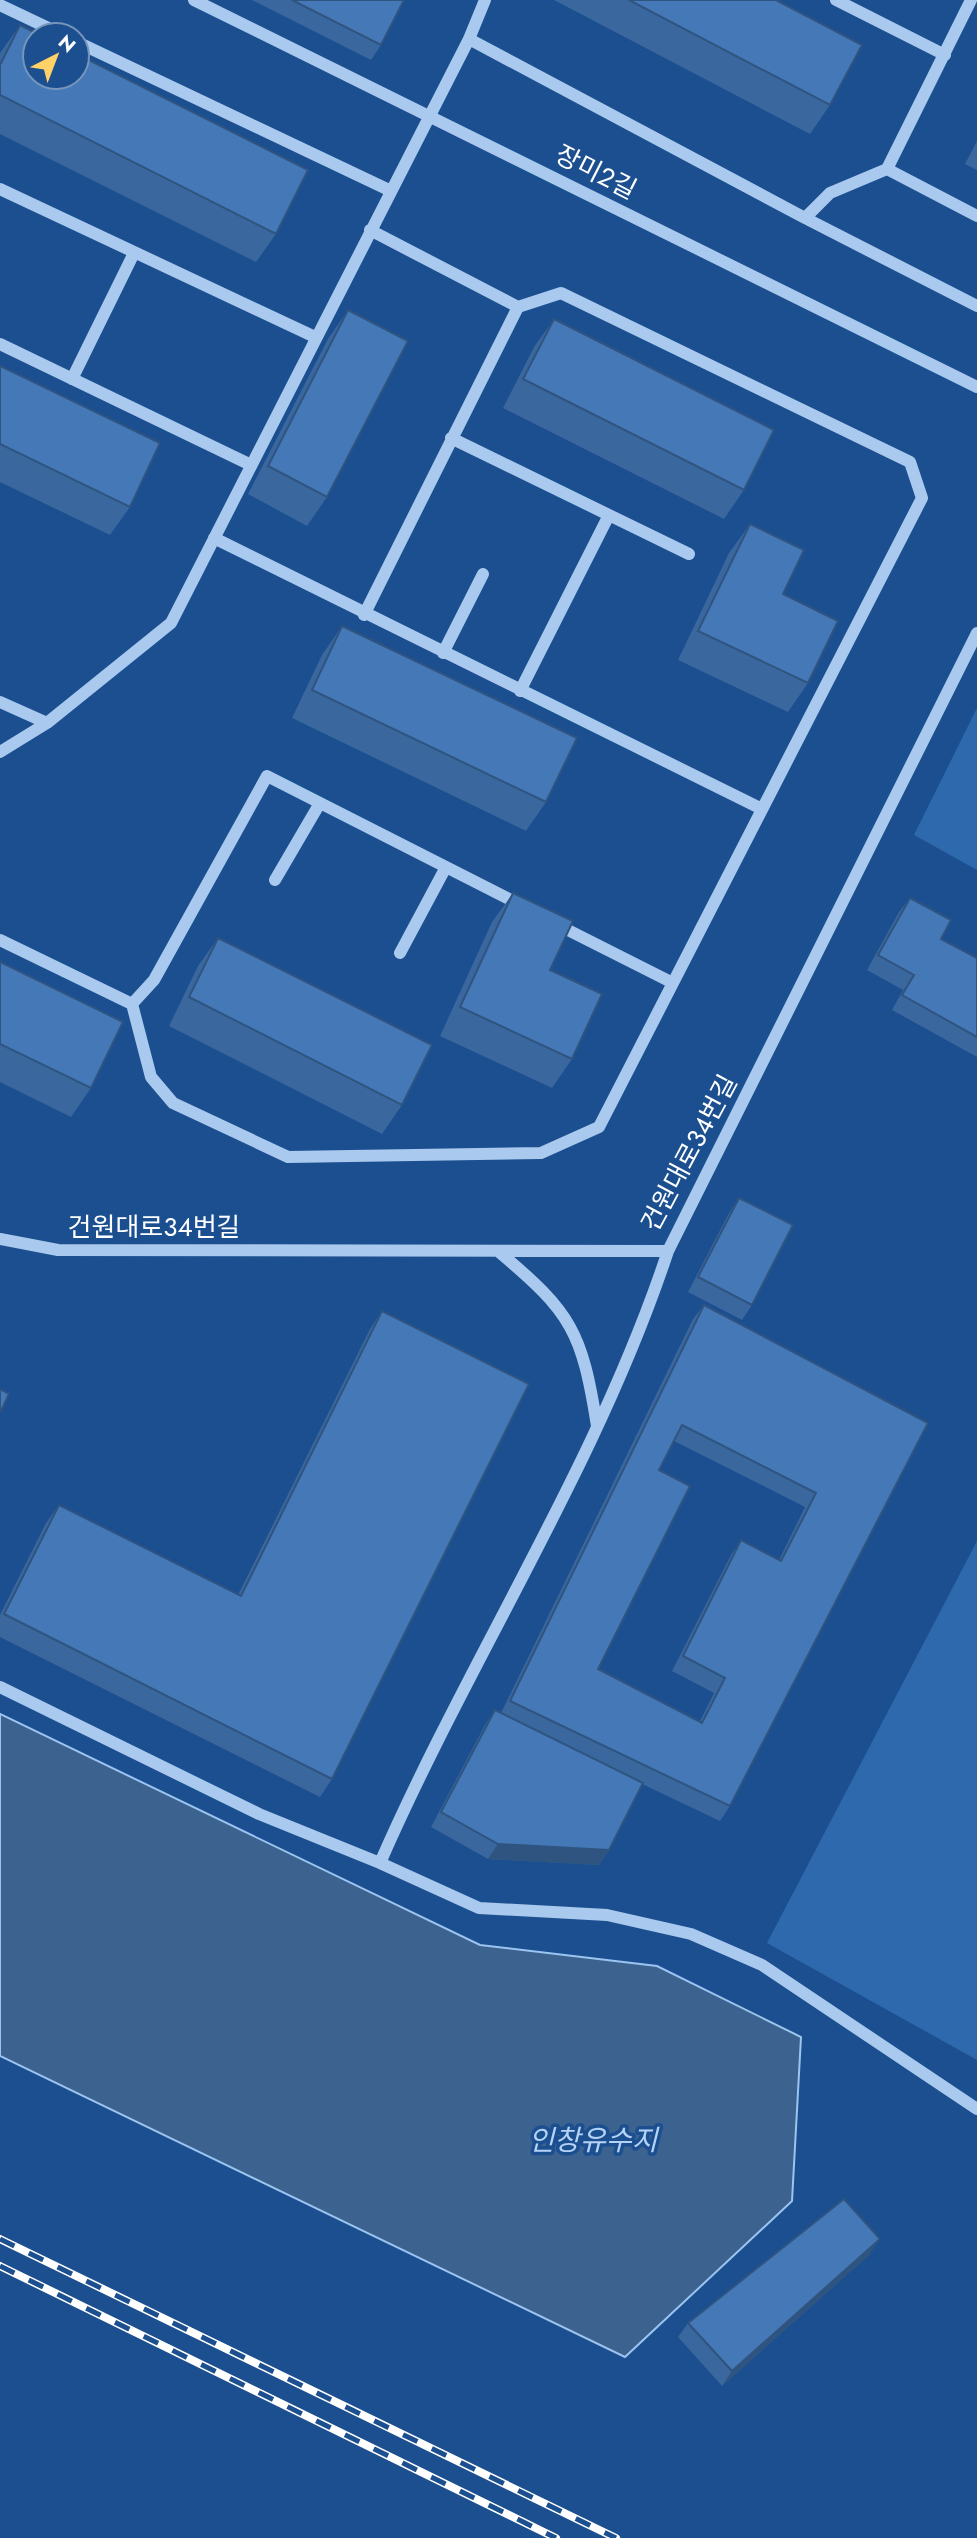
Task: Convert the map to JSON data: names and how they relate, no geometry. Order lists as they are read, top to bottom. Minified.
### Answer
{"streets":{"street":["장미2길","건원대로34번길"]},"water":["인창유수지"],"north":"top right"}
